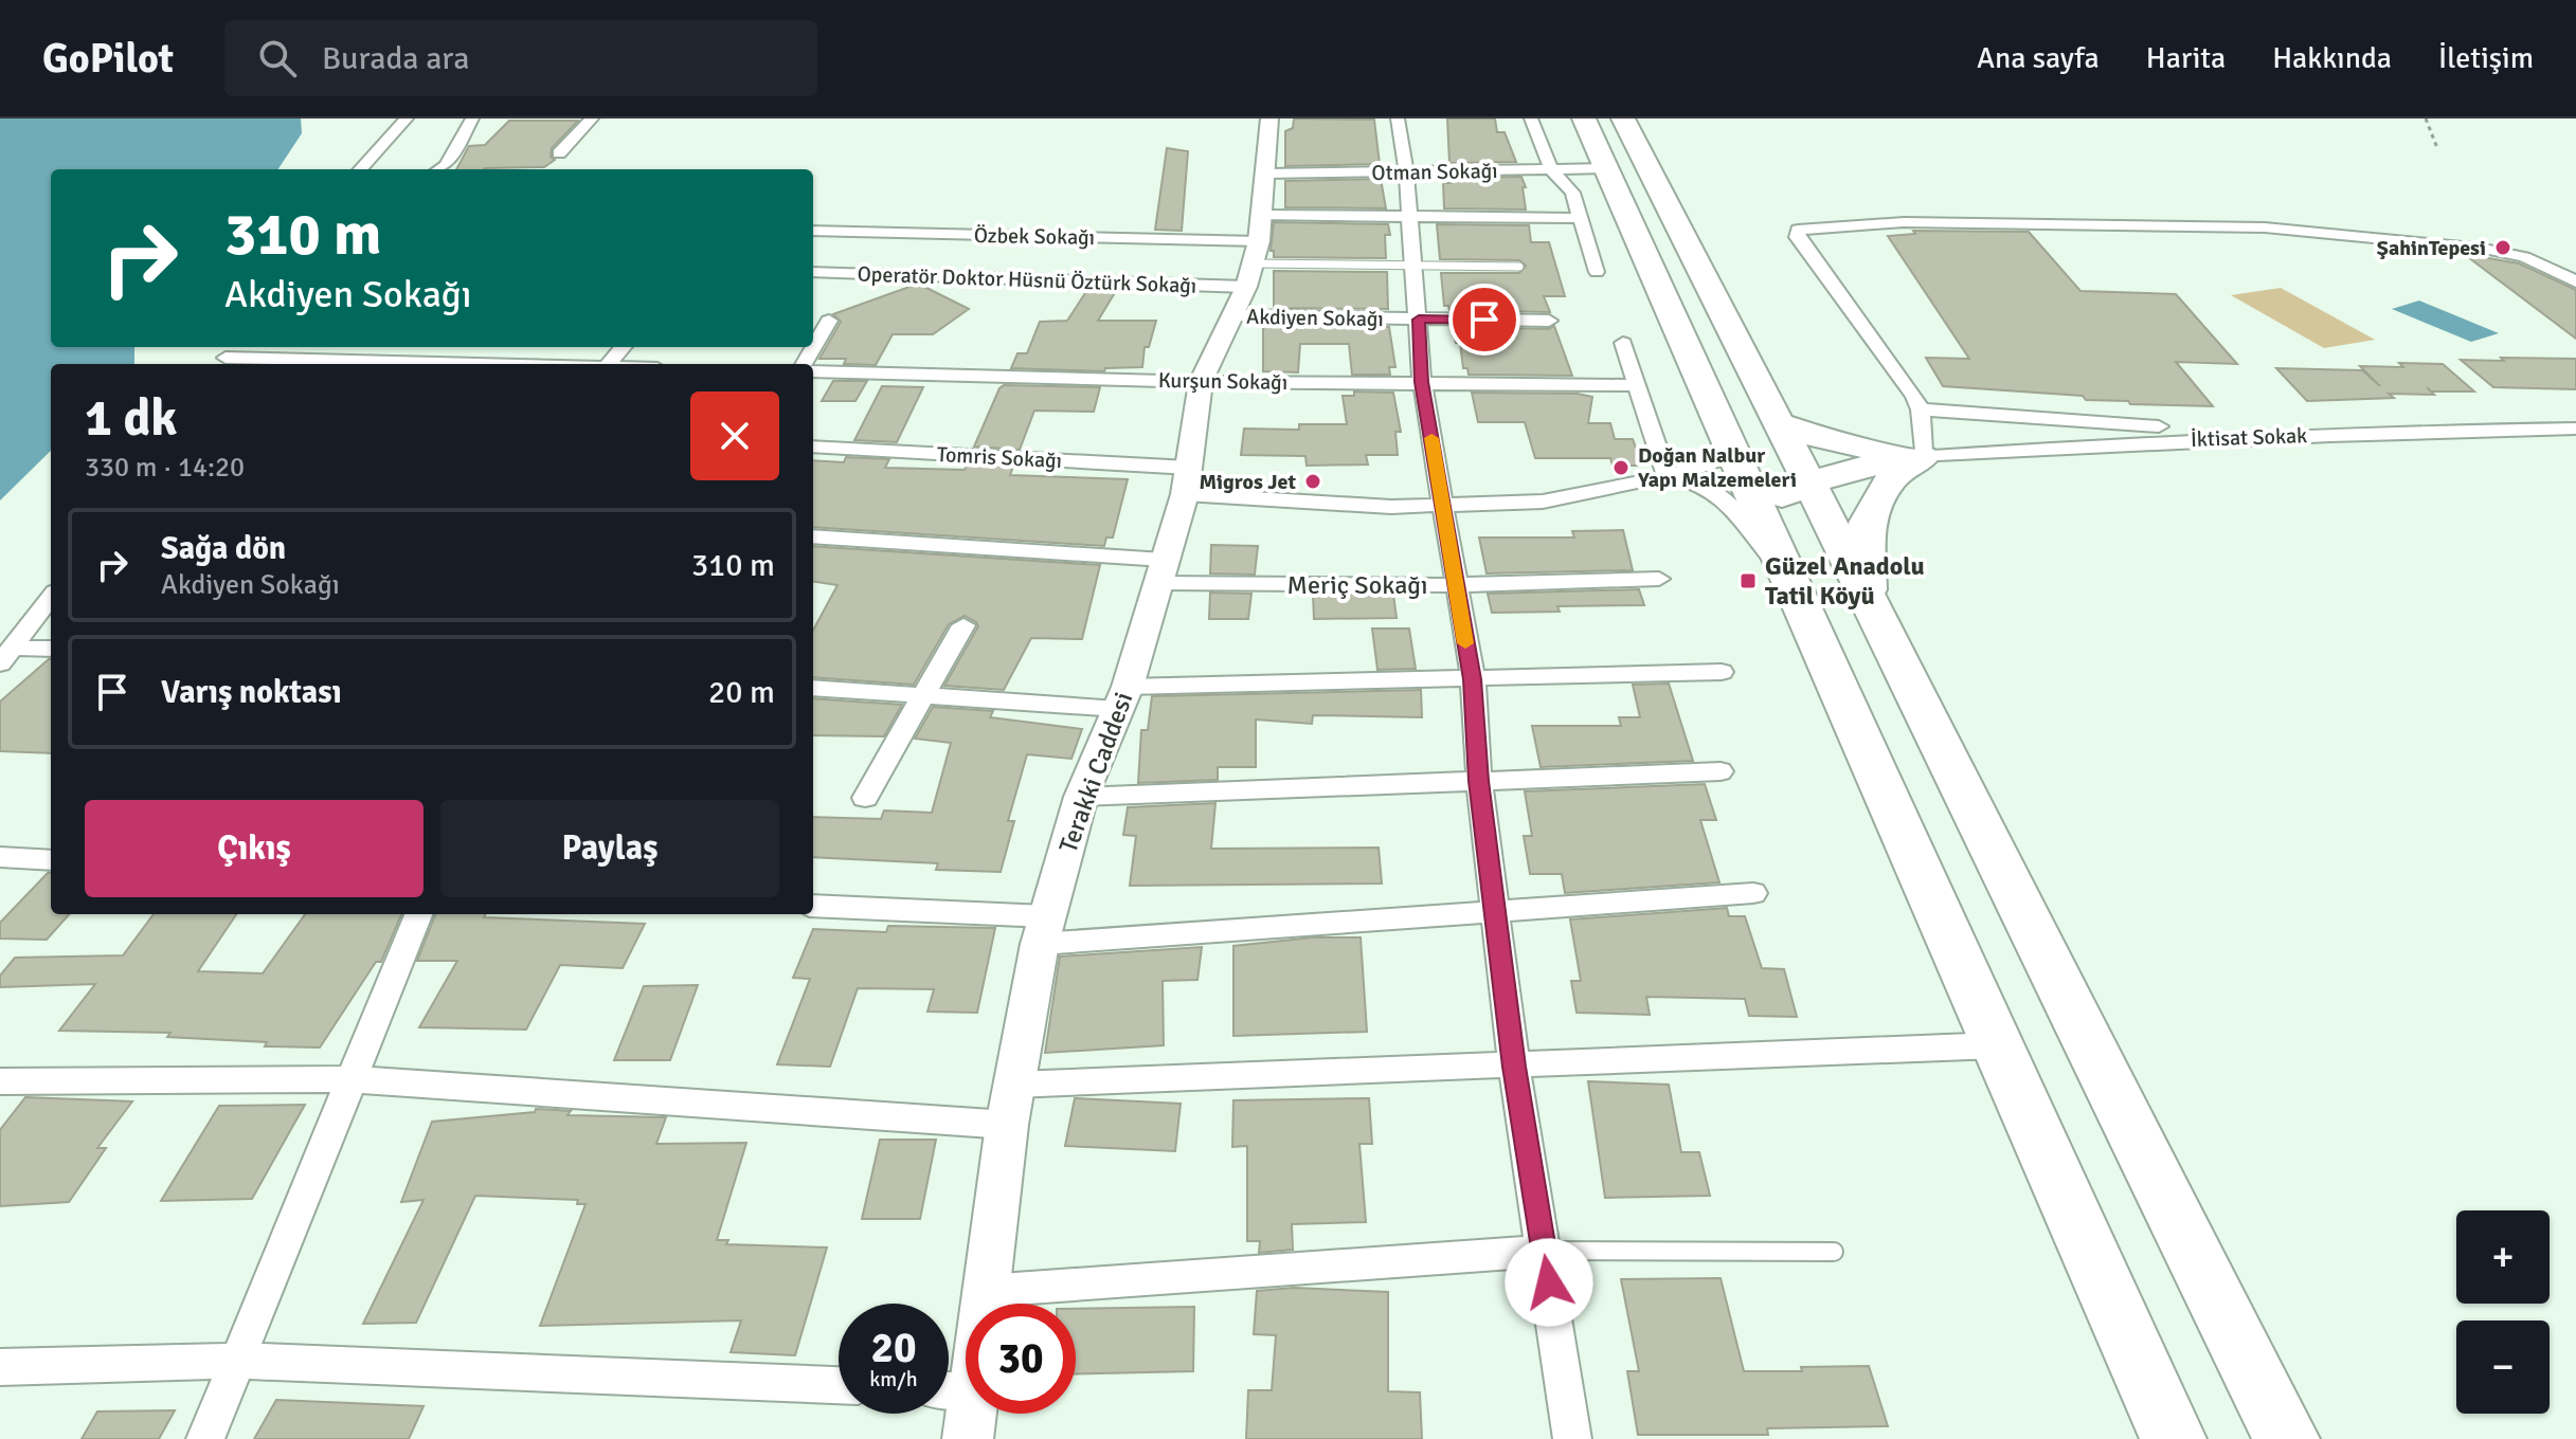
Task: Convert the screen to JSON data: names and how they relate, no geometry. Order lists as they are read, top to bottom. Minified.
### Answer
{"streets":{"street":["Otman Sokağı","Özbek Sokağı","Operatör Doktor Hüsnü Öztürk Sokağı","Akdiyen Sokağı","Kurşun Sokağı","İktisat Sokak","Tomris Sokağı","Meriç Sokağı","Terakki Caddesi"]},"crossings":[["Otman Sokağı","Terakki Caddesi"],["Özbek Sokağı","Operatör Doktor Hüsnü Öztürk Sokağı"],["Özbek Sokağı","Akdiyen Sokağı"],["Özbek Sokağı","Terakki Caddesi"],["Operatör Doktor Hüsnü Öztürk Sokağı","Akdiyen Sokağı"],["Operatör Doktor Hüsnü Öztürk Sokağı","Terakki Caddesi"],["Akdiyen Sokağı","Terakki Caddesi"],["Kurşun Sokağı","Terakki Caddesi"],["Tomris Sokağı","Terakki Caddesi"],["Meriç Sokağı","Terakki Caddesi"]],"places":{"other":["ŞahinTepesi","Doğan Nalbur Yapı Malzemeleri","Migros Jet"],"transit":["Güzel Anadolu Tatil Köyü"]},"page":{"header":"GoPilot","search":"Burada ara","nav":["Ana sayfa","Harita","Hakkında","İletişim"],"turn":["310 m","Akdiyen Sokağı"],"heading":["1 dk","330 m · 14:20"],"list":[{"name":"Sağa dön","note":"Akdiyen Sokağı","value":"310 m"},{"name":"Varış noktası","value":"20 m"}],"buttons":["Çıkış","Paylaş"],"map_buttons":["+","−"],"speed":"20 km/h","limit":"30"}}
